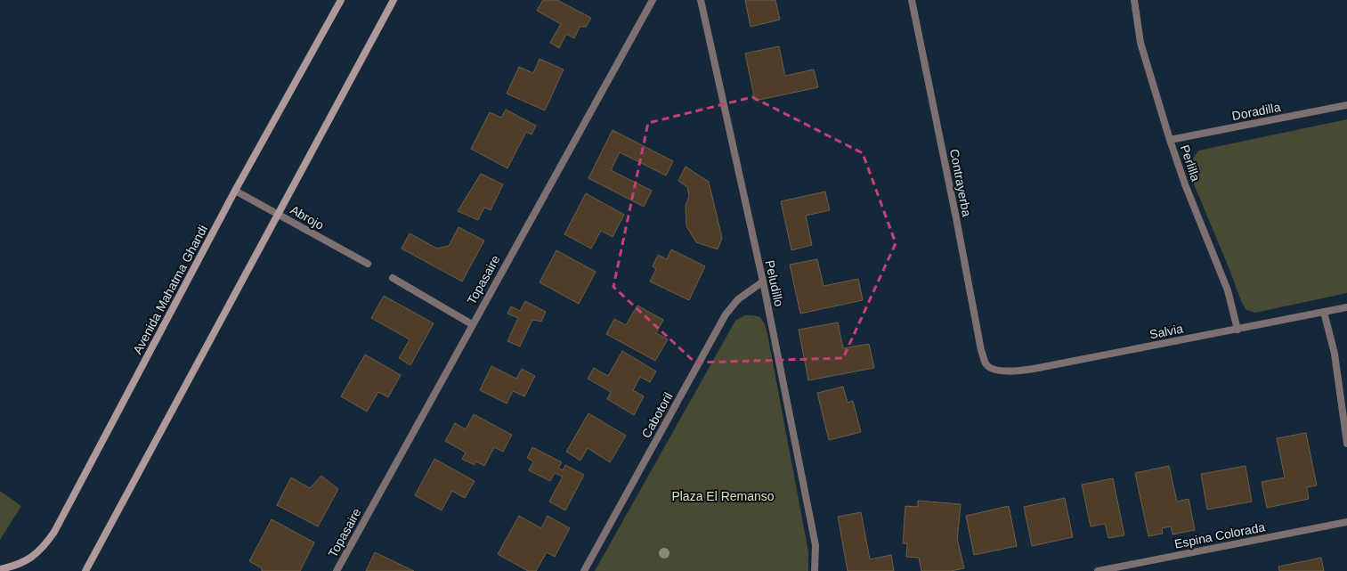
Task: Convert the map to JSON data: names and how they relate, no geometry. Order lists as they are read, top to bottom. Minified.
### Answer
{"streets":{"main road":["Avenida Mahatma Ghandi"],"street":["Doradilla","Perlilla","Contrayerba","Abrojo","Topasaire","Peludillo","Salvia","Cabotoril","Espina Colorada"]},"crossings":[["Doradilla","Perlilla"],["Perlilla","Salvia"],["Contrayerba","Salvia"],["Abrojo","Avenida Mahatma Ghandi"],["Peludillo","Cabotoril"]],"parks":["Plaza El Remanso"]}
